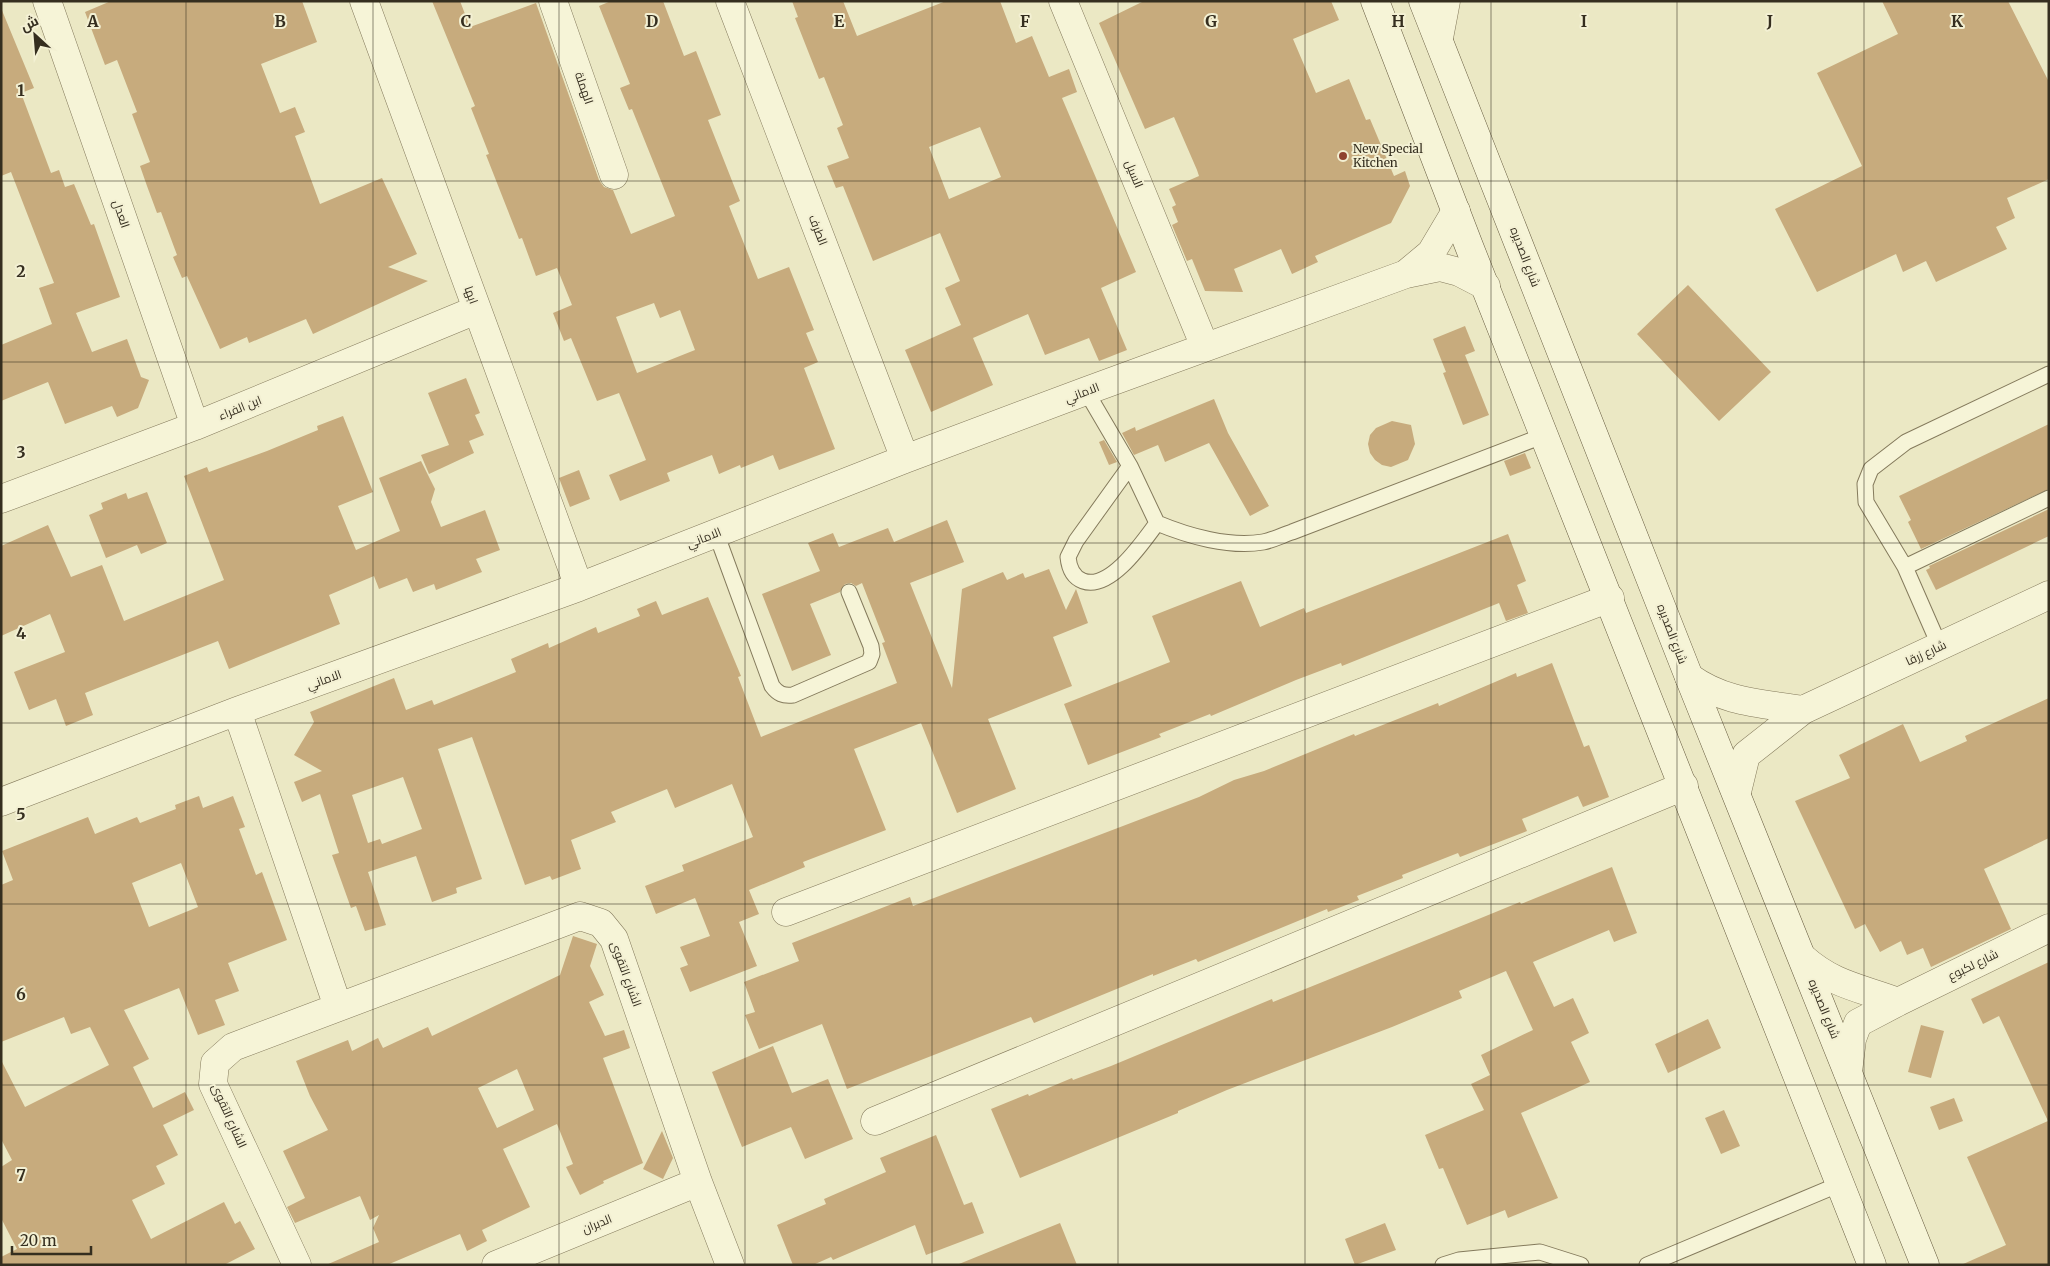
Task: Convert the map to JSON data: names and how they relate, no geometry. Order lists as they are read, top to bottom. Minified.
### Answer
{"streets":{"street":["الهملة","السيل","العدل","الطرف","شارع الصديره","ابها","الاماني","ابن الفراء","شارع زرقا","شارع لكبوع","الشارع التقوى","الدبران"]},"crossings":[["السيل","الاماني"],["العدل","ابن الفراء"],["الطرف","الاماني"],["شارع الصديره","شارع زرقا"],["شارع الصديره","شارع لكبوع"],["ابها","الاماني"],["ابها","ابن الفراء"],["الشارع التقوى","الدبران"]],"places":["New Special Kitchen"],"scale_bar":"20 m","north":"top left","grid":{"columns":["A","B","C","D","E","F","G","H","I","J","K"],"rows":["1","2","3","4","5","6","7"]}}
